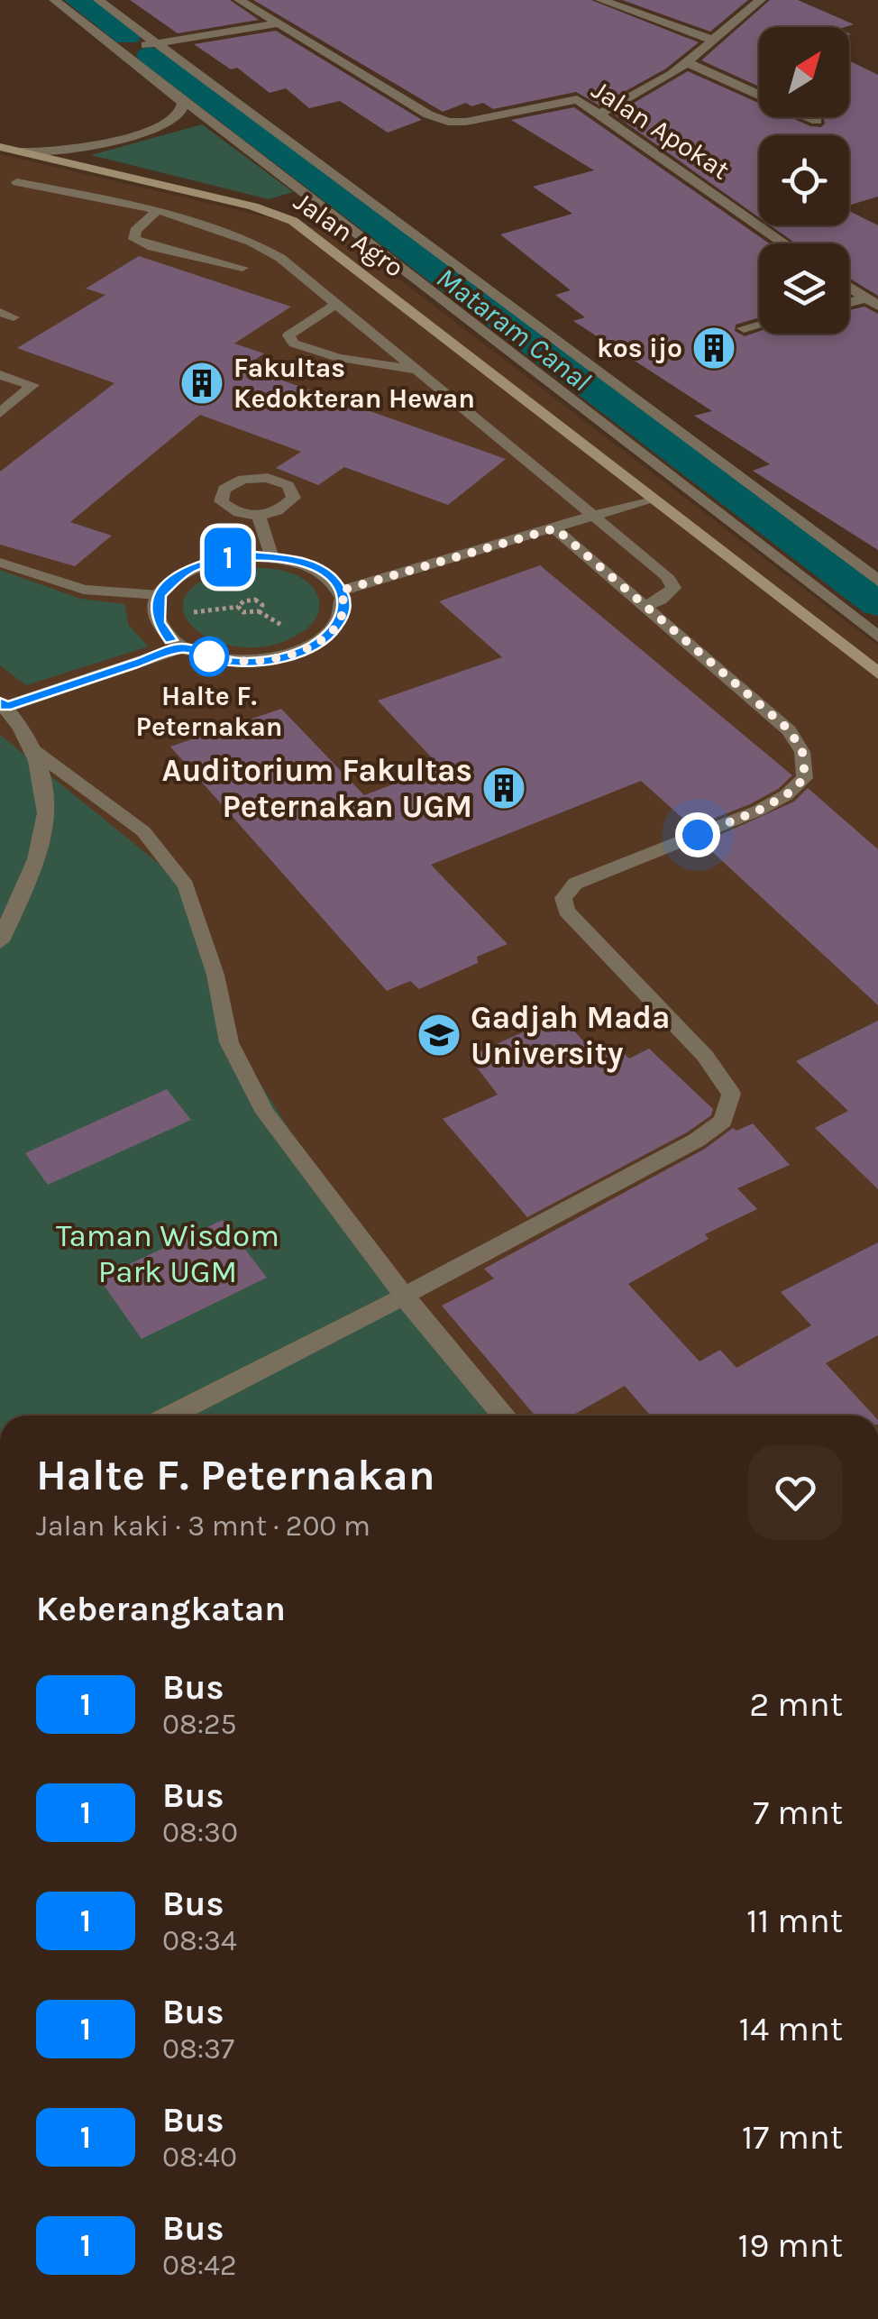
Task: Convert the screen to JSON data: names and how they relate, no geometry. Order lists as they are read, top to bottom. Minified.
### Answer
{"streets":{"main road":["Jalan Agro"],"street":["Jalan Apokat"]},"water":["Mataram Canal"],"parks":["Taman Wisdom Park UGM"],"places":{"building":["kos ijo","Fakultas Kedokteran Hewan","Auditorium Fakultas Peternakan UGM"],"other":["Halte F. Peternakan"],"school or university":["Gadjah Mada University"]},"lines":["bus line 1"],"north":"top right","page":{"on_map":"1","heading":[["Halte F. Peternakan","Jalan kaki · 3 mnt · 200 m"],"Keberangkatan"],"list":[{"mark":"1","name":"Bus","note":"08:25","value":"2 mnt"},{"mark":"1","name":"Bus","note":"08:30","value":"7 mnt"},{"mark":"1","name":"Bus","note":"08:34","value":"11 mnt"},{"mark":"1","name":"Bus","note":"08:37","value":"14 mnt"},{"mark":"1","name":"Bus","note":"08:40","value":"17 mnt"},{"mark":"1","name":"Bus","note":"08:42","value":"19 mnt"}]}}
